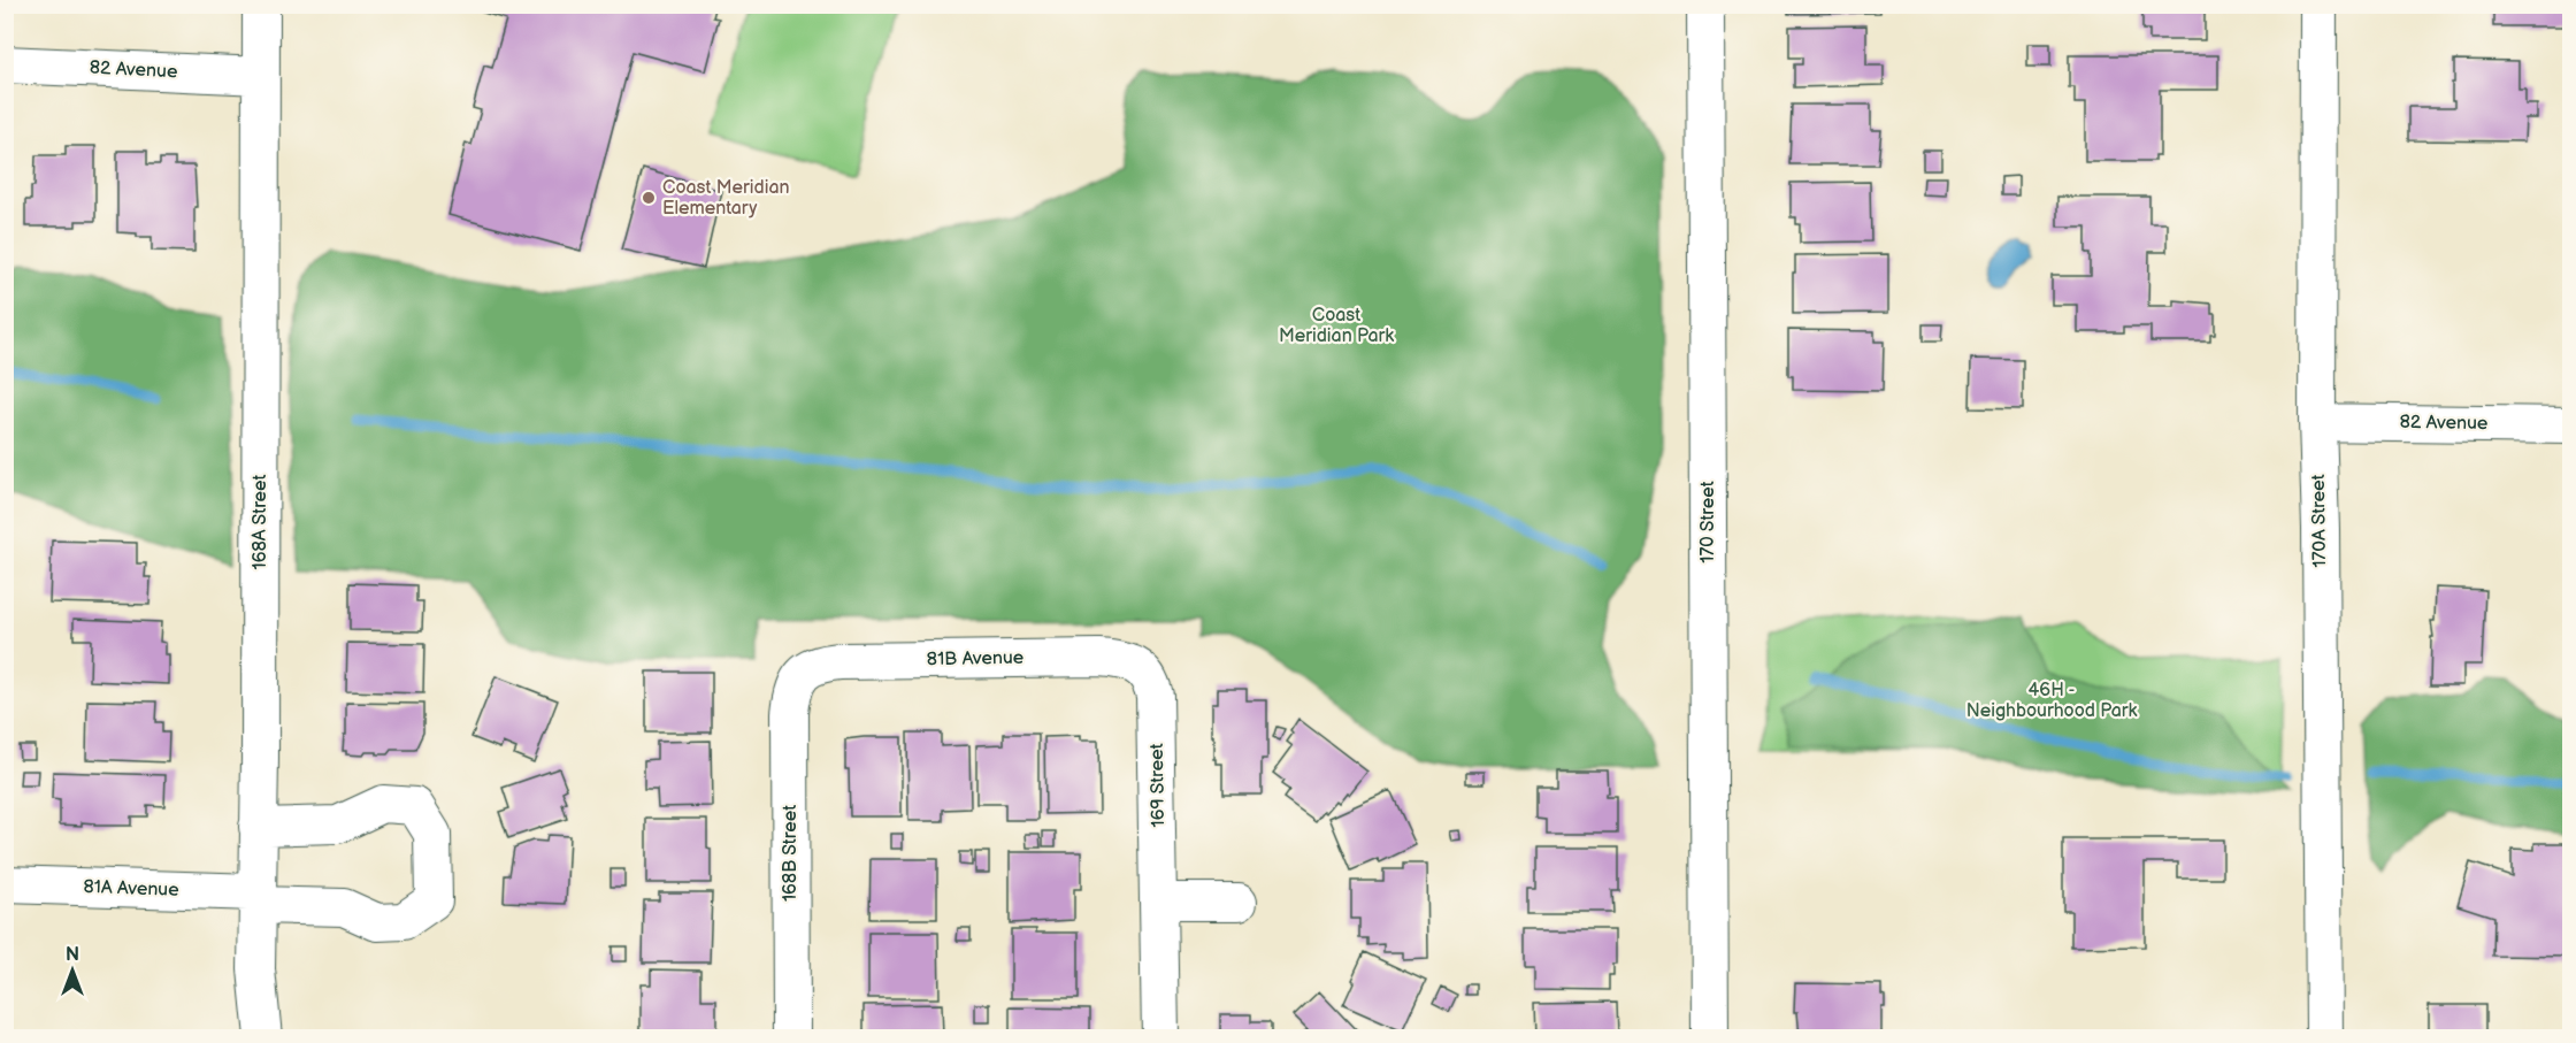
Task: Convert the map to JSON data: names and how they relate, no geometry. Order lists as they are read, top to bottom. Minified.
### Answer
{"streets":{"street":["82 Avenue","170A Street","168A Street","170 Street","81B Avenue","169 Street","168B Street","81A Avenue"]},"crossings":[["82 Avenue","170A Street"],["82 Avenue","168A Street"],["168A Street","81A Avenue"],["81B Avenue","169 Street"],["81B Avenue","168B Street"]],"parks":["Coast Meridian Park","46H - Neighbourhood Park"],"places":["Coast Meridian Elementary"],"north":"top"}
